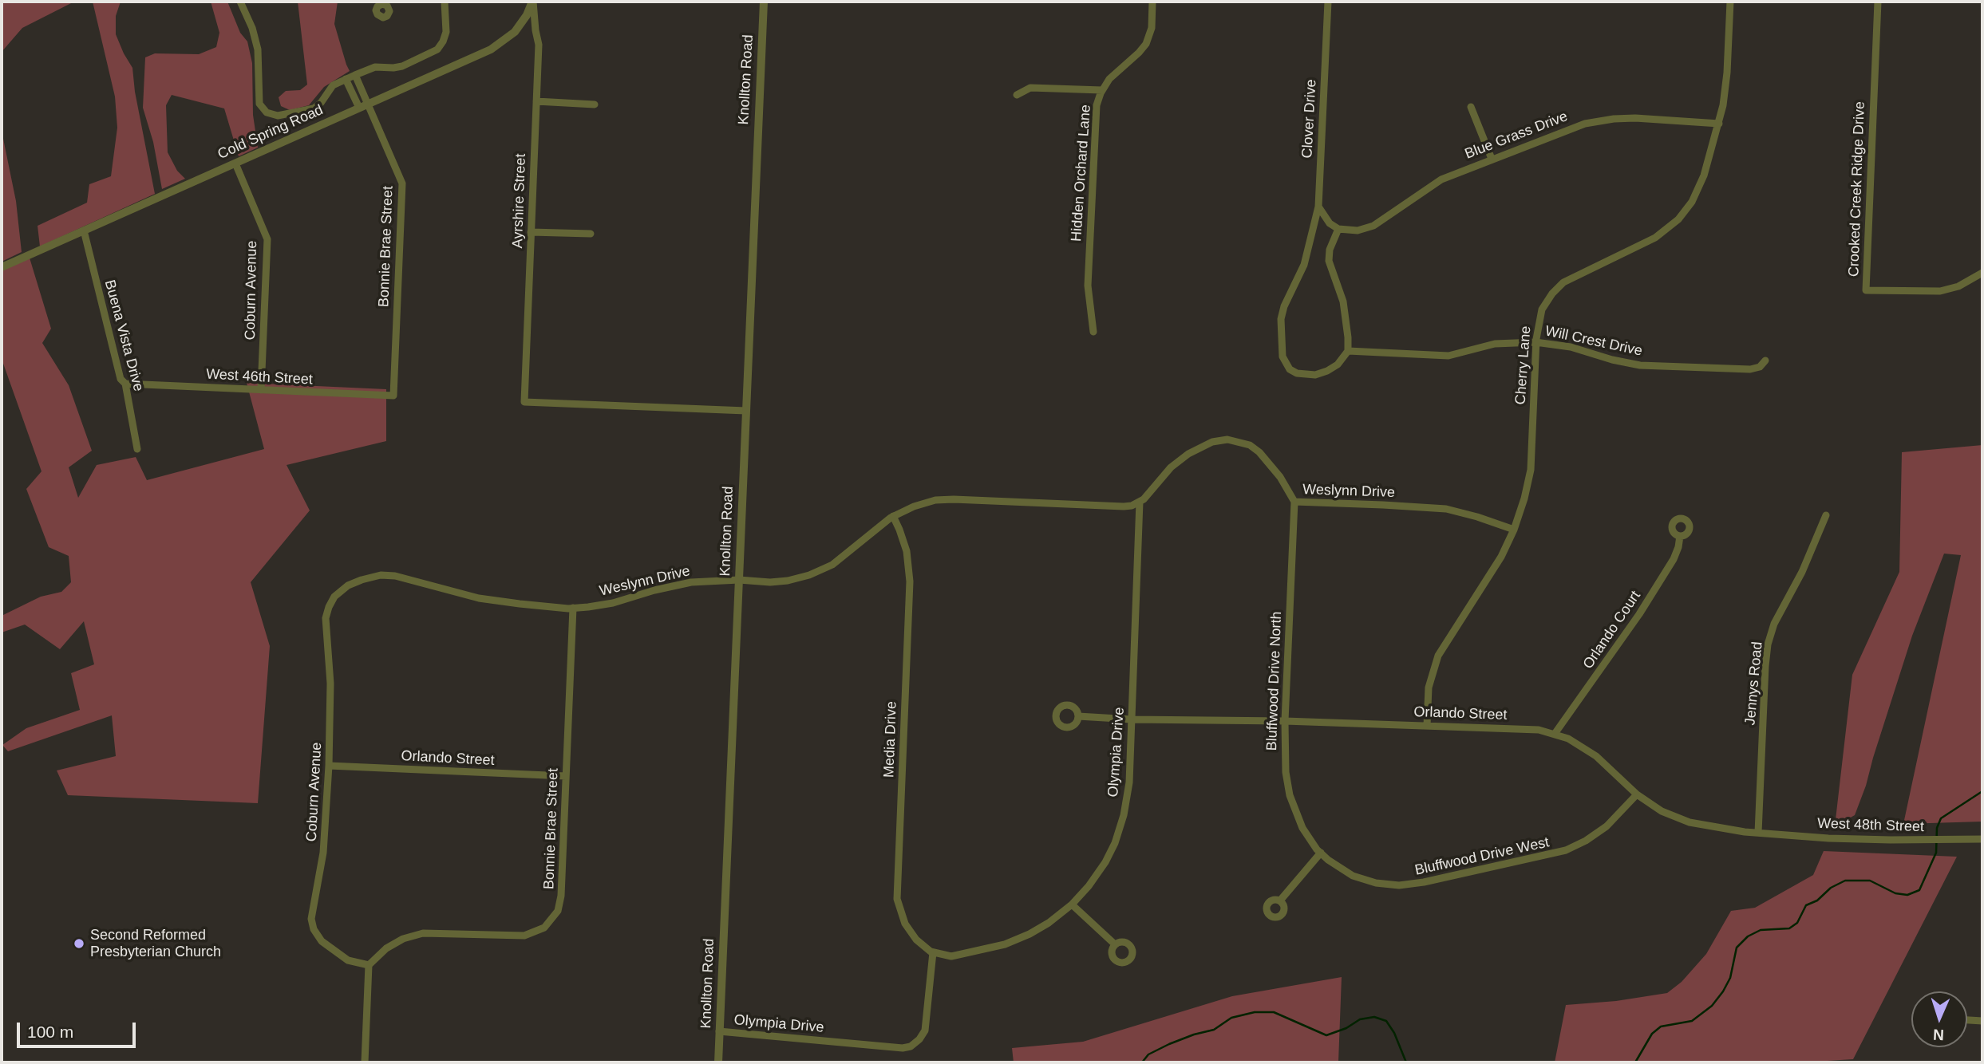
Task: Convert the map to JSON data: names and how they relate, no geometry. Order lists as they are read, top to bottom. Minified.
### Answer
{"streets":{"street":["Knollton Road","Clover Drive","Cold Spring Road","Blue Grass Drive","Hidden Orchard Lane","Crooked Creek Ridge Drive","Ayrshire Street","Bonnie Brae Street","Coburn Avenue","Buena Vista Drive","Will Crest Drive","Cherry Lane","West 46th Street","Weslynn Drive","Orlando Court","Bluffwood Drive North","Jennys Road","Orlando Street","Media Drive","Olympia Drive","West 48th Street","Bluffwood Drive West"]},"crossings":[["Knollton Road","Ayrshire Street"],["Knollton Road","Weslynn Drive"],["Knollton Road","Olympia Drive"],["Clover Drive","Will Crest Drive"],["Cold Spring Road","Ayrshire Street"],["Cold Spring Road","Bonnie Brae Street"],["Cold Spring Road","Coburn Avenue"],["Cold Spring Road","Buena Vista Drive"],["Blue Grass Drive","Cherry Lane"],["Bonnie Brae Street","Coburn Avenue"],["Bonnie Brae Street","West 46th Street"],["Bonnie Brae Street","Weslynn Drive"],["Bonnie Brae Street","Orlando Street"],["Coburn Avenue","West 46th Street"],["Coburn Avenue","Weslynn Drive"],["Coburn Avenue","Orlando Street"],["Buena Vista Drive","West 46th Street"],["Will Crest Drive","Cherry Lane"],["Cherry Lane","Weslynn Drive"],["Cherry Lane","Orlando Street"],["Weslynn Drive","Bluffwood Drive North"],["Weslynn Drive","Media Drive"],["Weslynn Drive","Olympia Drive"],["Orlando Court","Orlando Street"],["Bluffwood Drive North","Orlando Street"],["Bluffwood Drive North","Bluffwood Drive West"],["Jennys Road","Orlando Street"],["Jennys Road","West 48th Street"],["Orlando Street","Olympia Drive"],["Orlando Street","West 48th Street"],["Orlando Street","Bluffwood Drive West"],["Media Drive","Olympia Drive"]],"places":["Second Reformed Presbyterian Church"],"scale_bar":"100 m","north":"bottom"}
